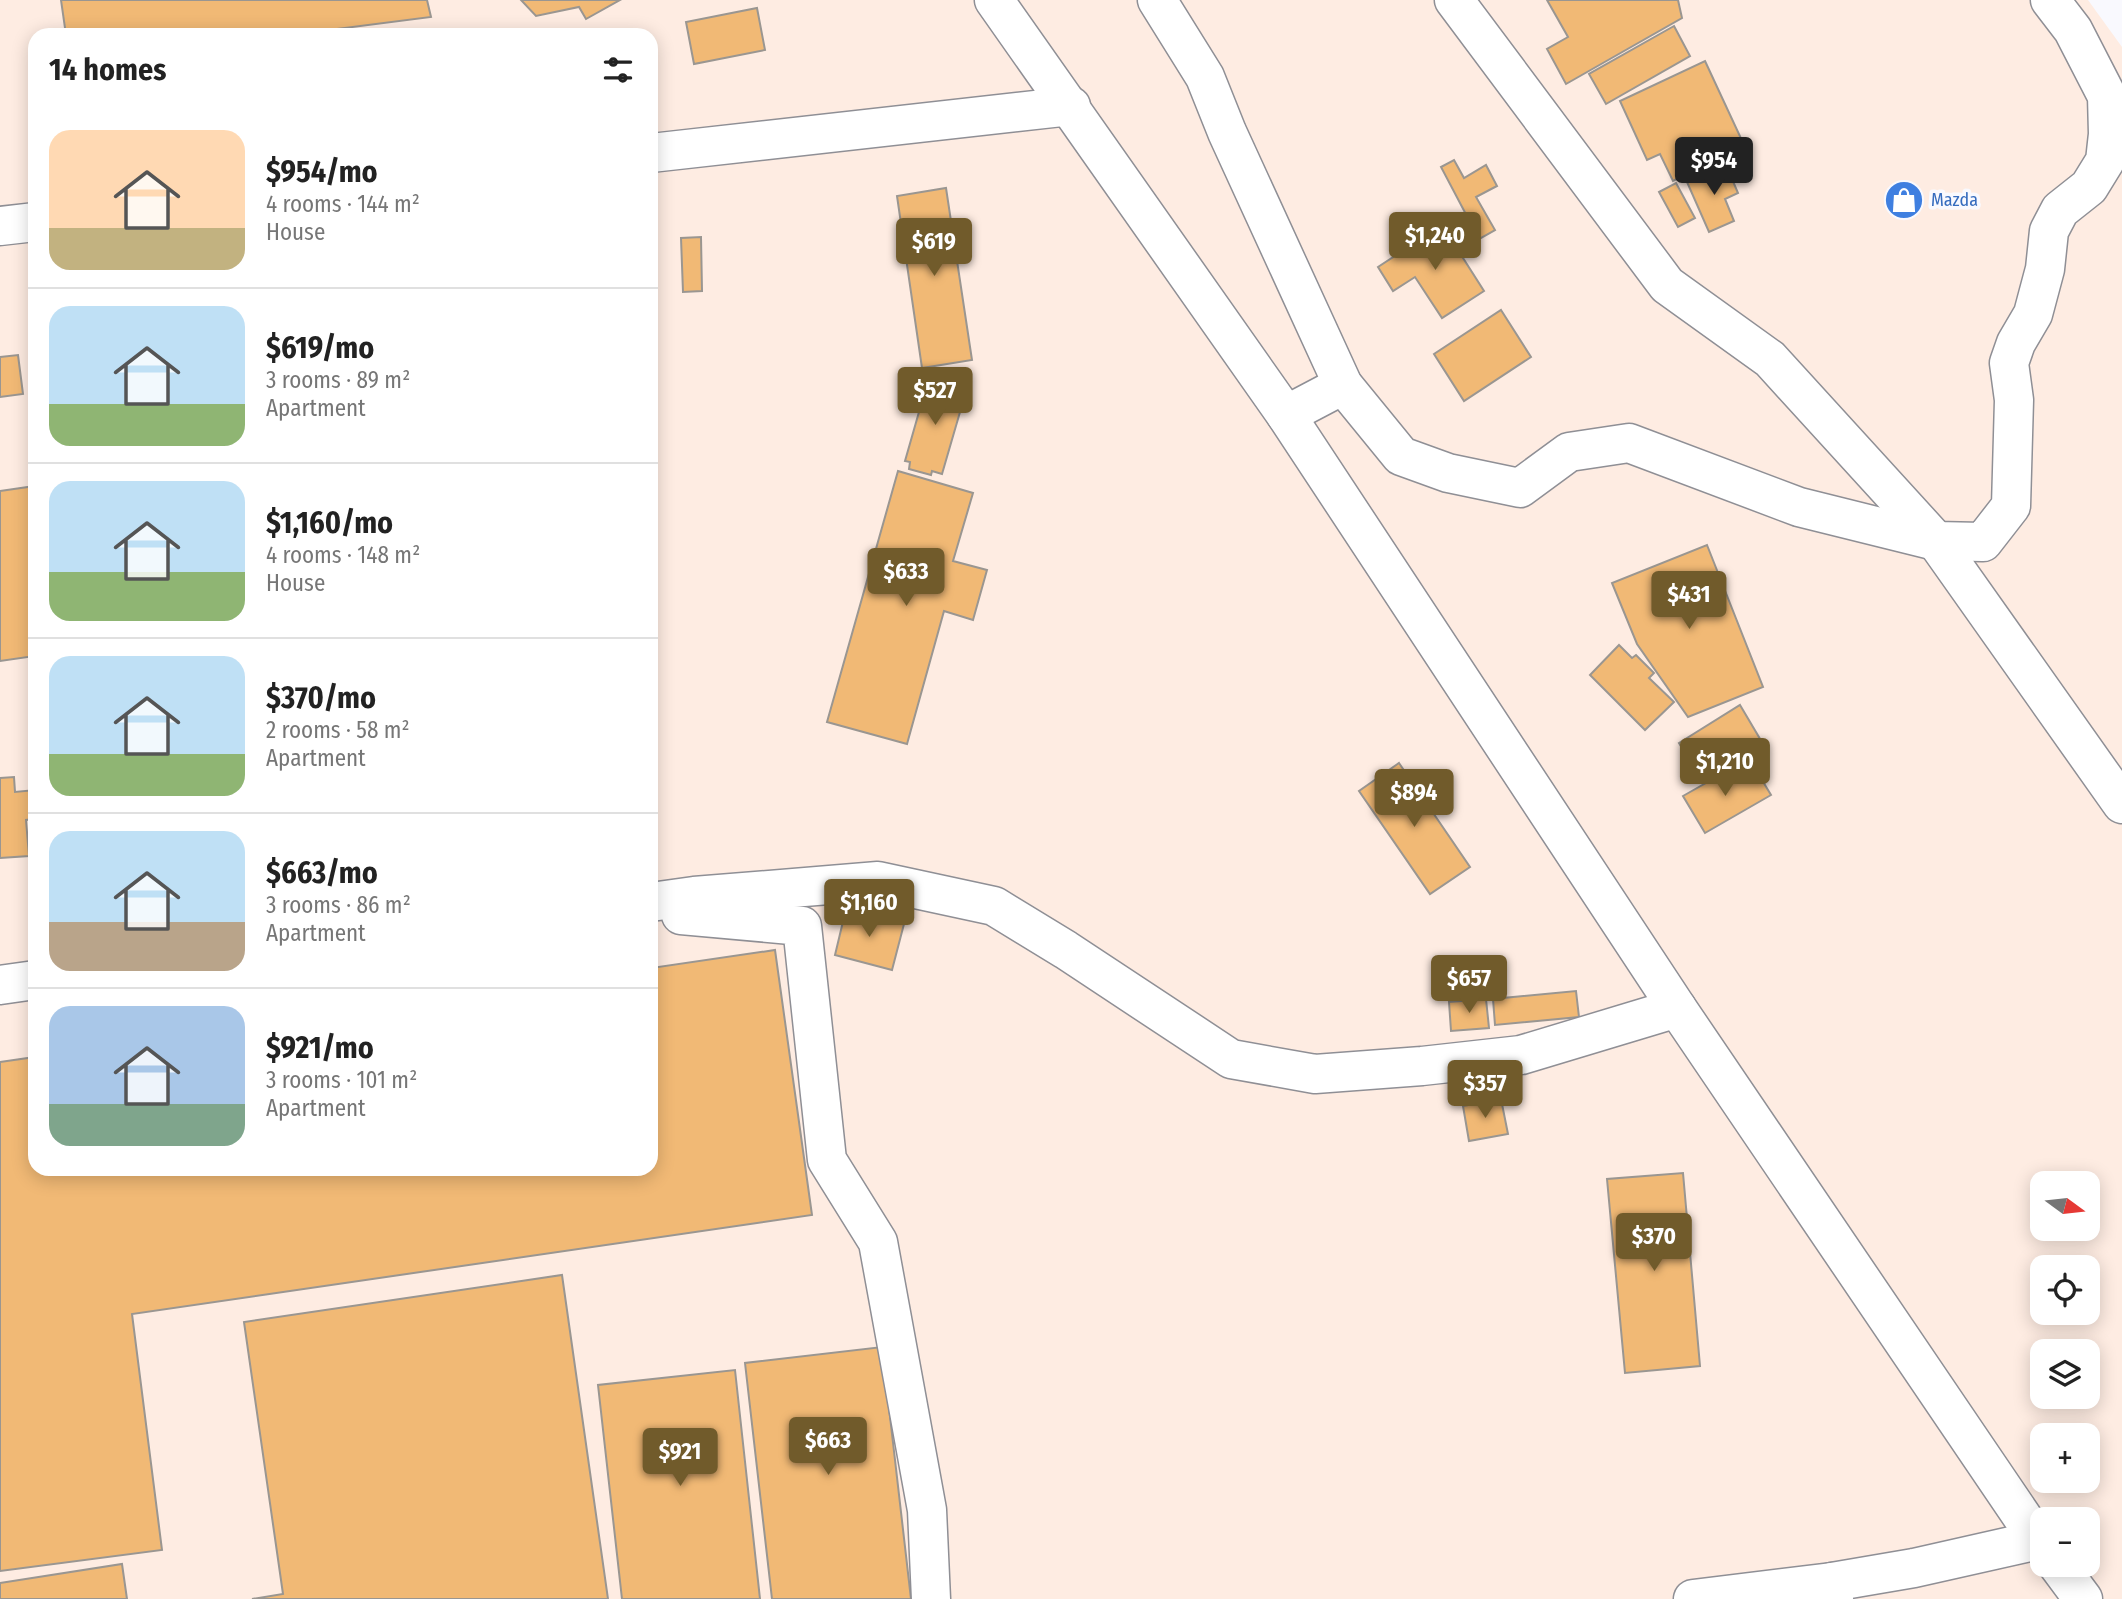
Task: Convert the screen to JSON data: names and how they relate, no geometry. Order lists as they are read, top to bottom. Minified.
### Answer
{"places":{"shop":["Mazda"]},"north":"right","page":{"heading":"14 homes","list":[{"name":"$954/mo","note":"4 rooms · 144 m² · House"},{"name":"$619/mo","note":"3 rooms · 89 m² · Apartment"},{"name":"$1,160/mo","note":"4 rooms · 148 m² · House"},{"name":"$370/mo","note":"2 rooms · 58 m² · Apartment"},{"name":"$663/mo","note":"3 rooms · 86 m² · Apartment"},{"name":"$921/mo","note":"3 rooms · 101 m² · Apartment"}],"price":["$954","$1,240","$619","$527","$633","$431","$1,210","$894","$1,160","$657","$357","$370","$663","$921"],"map_buttons":["+","−"]}}
